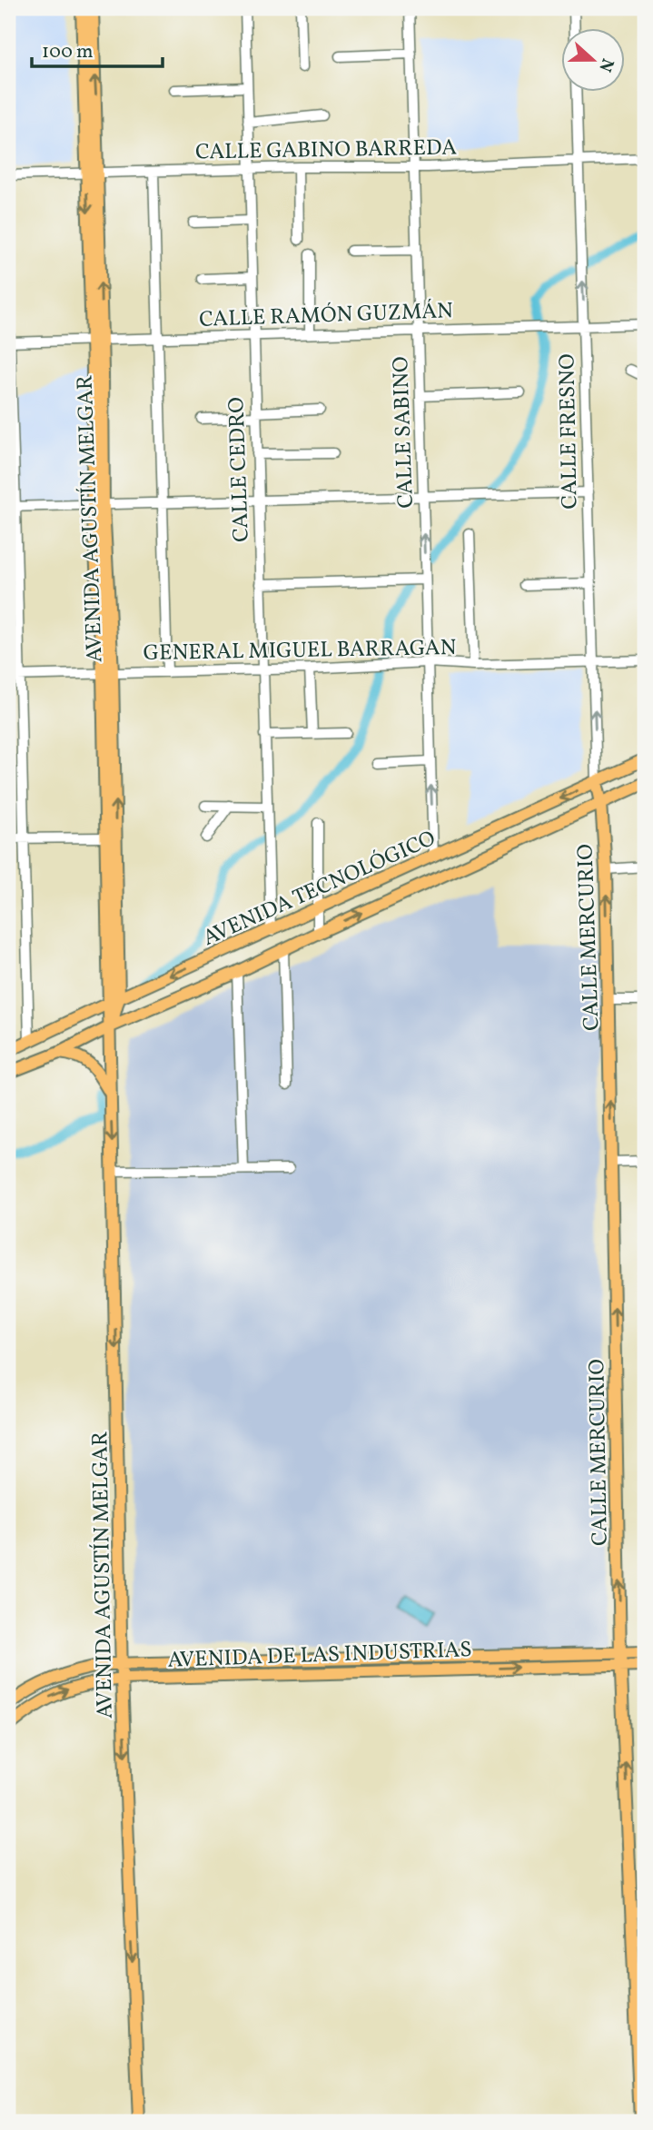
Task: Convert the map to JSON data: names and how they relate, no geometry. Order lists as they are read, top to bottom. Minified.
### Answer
{"streets":{"main road":["AVENIDA AGUSTÍN MELGAR","AVENIDA TECNOLÓGICO","CALLE MERCURIO","AVENIDA DE LAS INDUSTRIAS"],"street":["CALLE GABINO BARREDA","CALLE RAMÓN GUZMÁN","CALLE FRESNO","CALLE SABINO","CALLE CEDRO","GENERAL MIGUEL BARRAGAN"]},"crossings":[["CALLE GABINO BARREDA","CALLE FRESNO"],["CALLE GABINO BARREDA","CALLE SABINO"],["CALLE GABINO BARREDA","CALLE CEDRO"],["CALLE GABINO BARREDA","AVENIDA AGUSTÍN MELGAR"],["CALLE RAMÓN GUZMÁN","CALLE FRESNO"],["CALLE RAMÓN GUZMÁN","CALLE SABINO"],["CALLE RAMÓN GUZMÁN","CALLE CEDRO"],["CALLE RAMÓN GUZMÁN","AVENIDA AGUSTÍN MELGAR"],["CALLE FRESNO","GENERAL MIGUEL BARRAGAN"],["CALLE FRESNO","AVENIDA TECNOLÓGICO"],["CALLE FRESNO","CALLE MERCURIO"],["CALLE SABINO","GENERAL MIGUEL BARRAGAN"],["CALLE SABINO","AVENIDA TECNOLÓGICO"],["CALLE CEDRO","GENERAL MIGUEL BARRAGAN"],["CALLE CEDRO","AVENIDA TECNOLÓGICO"],["AVENIDA AGUSTÍN MELGAR","GENERAL MIGUEL BARRAGAN"],["AVENIDA AGUSTÍN MELGAR","AVENIDA TECNOLÓGICO"],["AVENIDA AGUSTÍN MELGAR","AVENIDA DE LAS INDUSTRIAS"],["AVENIDA TECNOLÓGICO","CALLE MERCURIO"],["CALLE MERCURIO","AVENIDA DE LAS INDUSTRIAS"]],"one_way":["CALLE FRESNO","CALLE MERCURIO"],"scale_bar":"100 m","north":"right"}
